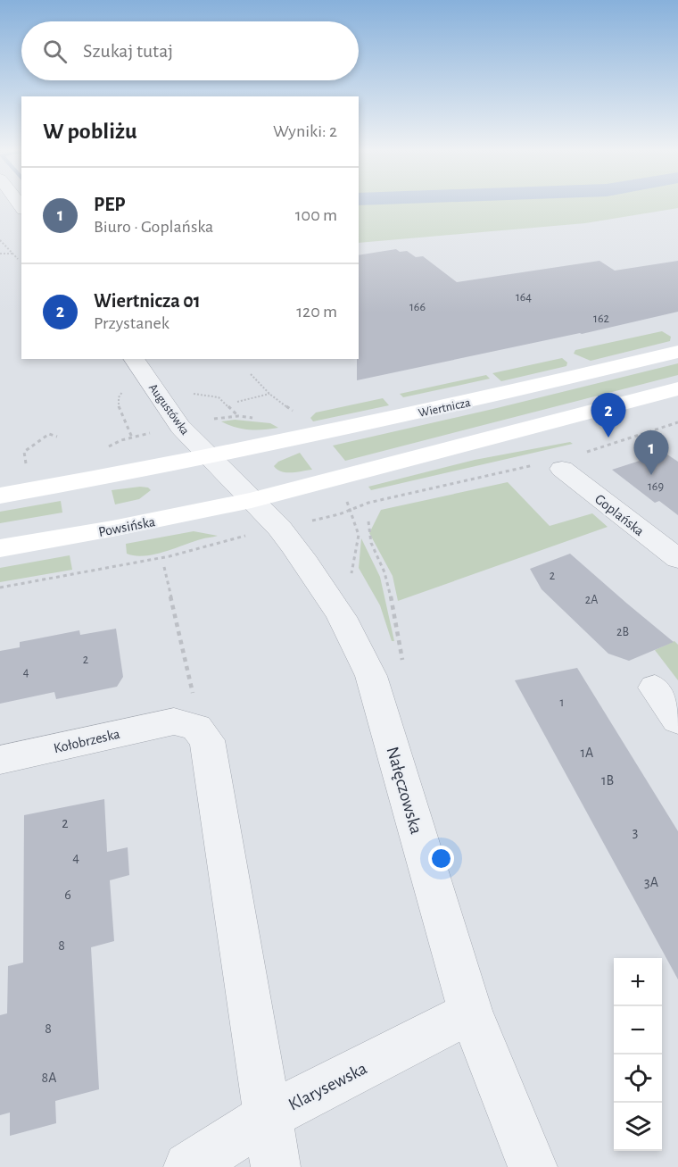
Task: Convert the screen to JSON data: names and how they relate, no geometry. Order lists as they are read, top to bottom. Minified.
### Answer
{"streets":{"main road":["Wiertnicza","Powsińska"],"street":["Augustówka","Goplańska","Kołobrzeska","Nałęczowska","Klarysewska"]},"crossings":[["Wiertnicza","Augustówka"],["Augustówka","Powsińska"],["Augustówka","Nałęczowska"],["Powsińska","Nałęczowska"],["Nałęczowska","Klarysewska"]],"house_numbers":["164","166","162","169","2","2A","2B","2","4","1","1A","1B","2","3","4","3A","6","8","8","8A"],"page":{"search":"Szukaj tutaj","heading":["W pobliżu","Wyniki: 2"],"list":[{"mark":"1","name":"PEP","note":"Biuro · Goplańska","value":"100 m"},{"mark":"2","name":"Wiertnicza 01","note":"Przystanek","value":"120 m"}],"pins":["2","1"],"map_buttons":["+","−"]}}
